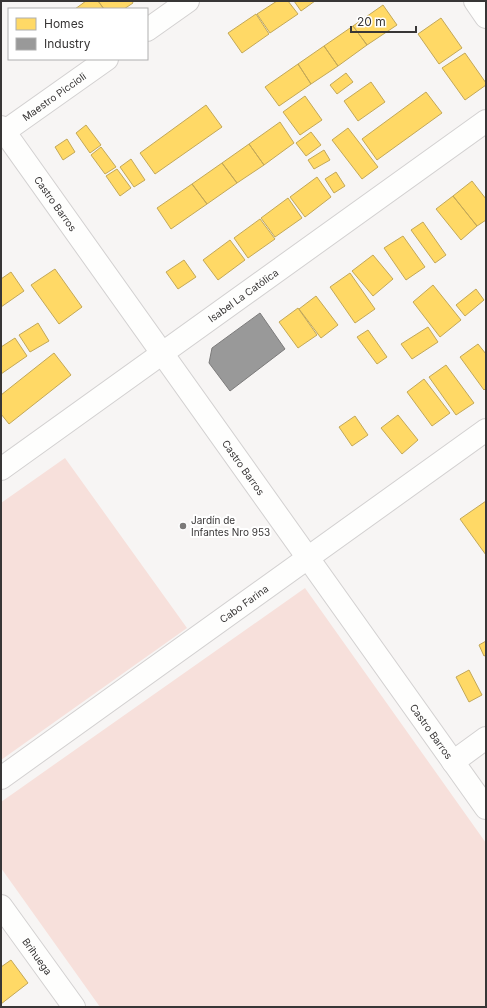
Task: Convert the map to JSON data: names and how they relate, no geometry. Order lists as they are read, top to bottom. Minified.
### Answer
{"streets":{"street":["Maestro Piccioli","Castro Barros","Isabel La Católica","Cabo Farina","Brihuega"]},"crossings":[["Maestro Piccioli","Castro Barros"],["Castro Barros","Isabel La Católica"],["Castro Barros","Cabo Farina"]],"places":["Jardín de Infantes Nro 953"],"legend":["Homes","Industry"],"scale_bar":"20 m"}
